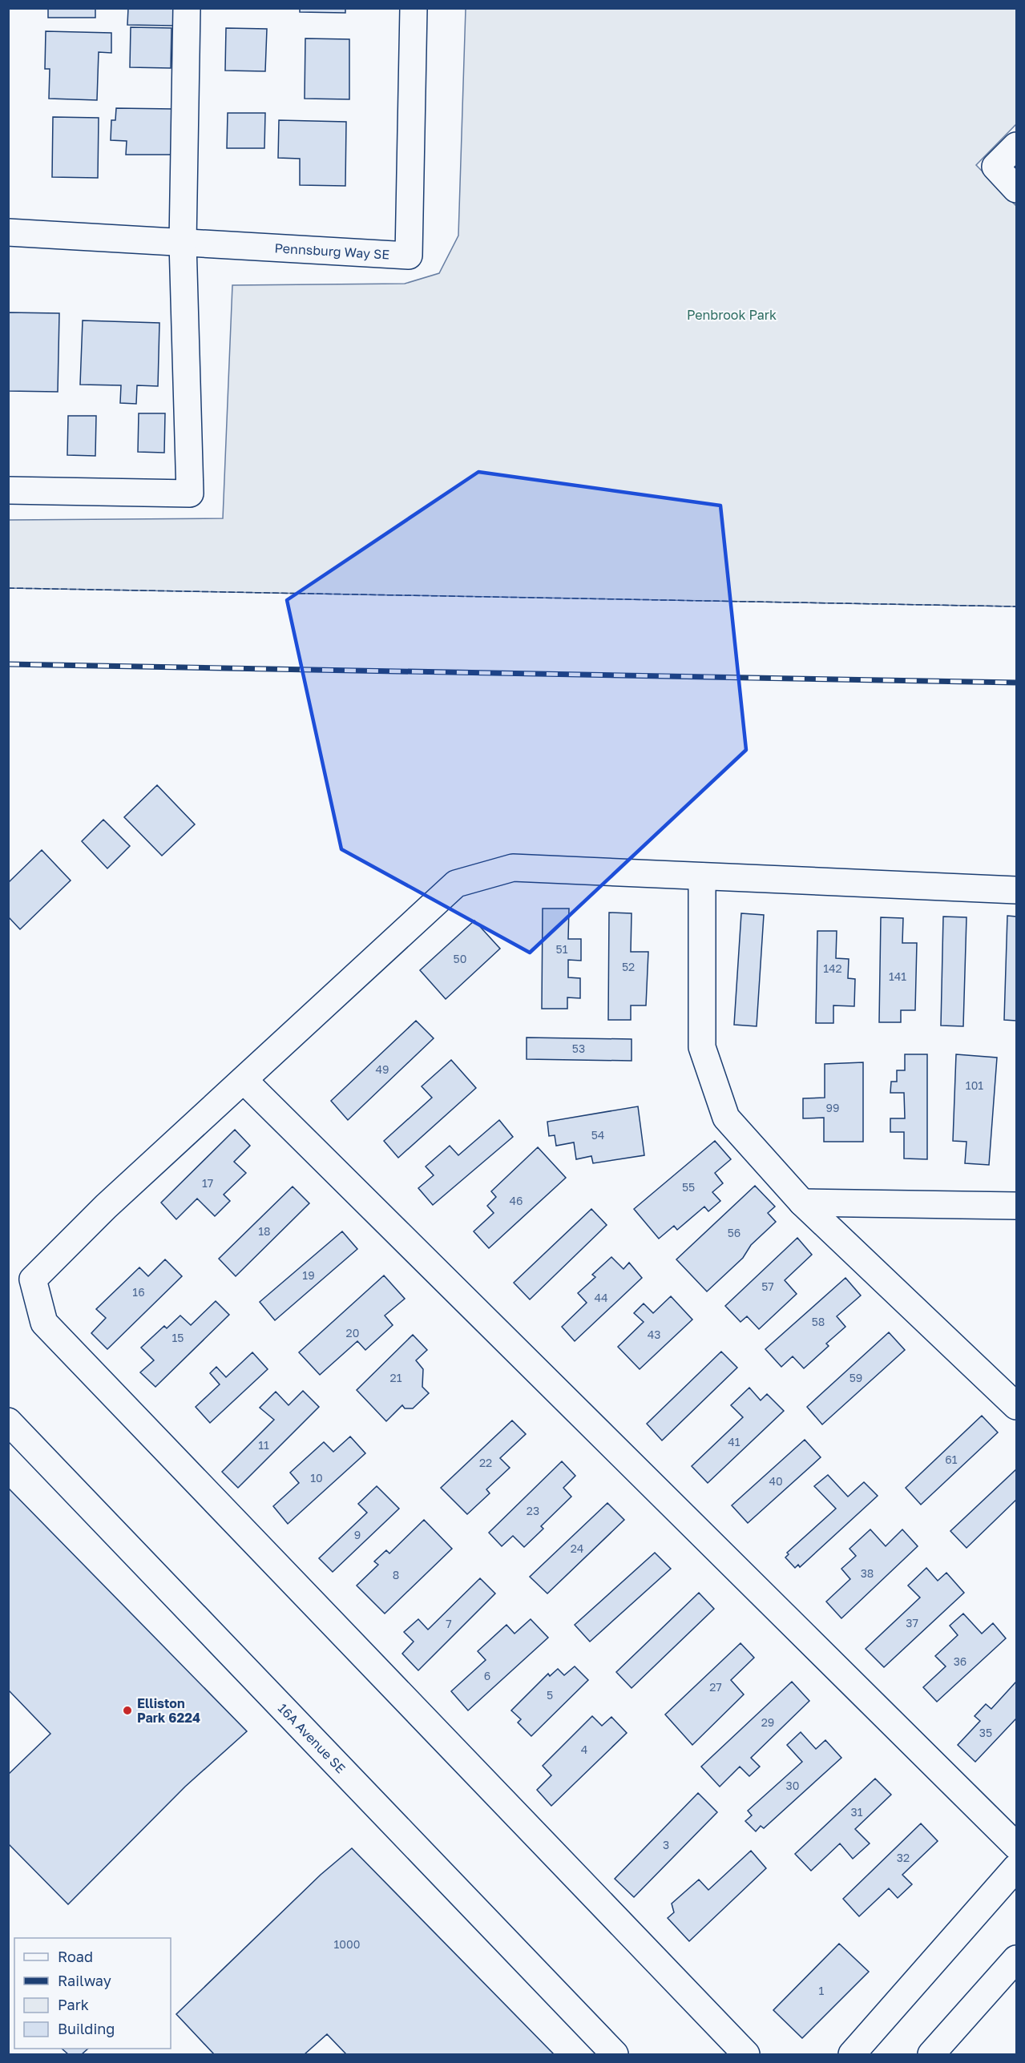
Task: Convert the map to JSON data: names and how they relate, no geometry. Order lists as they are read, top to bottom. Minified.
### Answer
{"streets":{"street":["Pennsburg Way SE","16A Avenue SE"]},"parks":["Penbrook Park"],"places":["Elliston Park 6224"],"house_numbers":["51","50","52","142","141","53","49","101","99","54","17","55","46","18","56","19","57","16","44","58","20","43","15","21","59","41","11","61","22","10","40","23","9","24","38","8","37","7","36","6","27","5","29","35","4","30","31","3","32","1000","1"],"legend":["Road","Railway","Park","Building"]}
